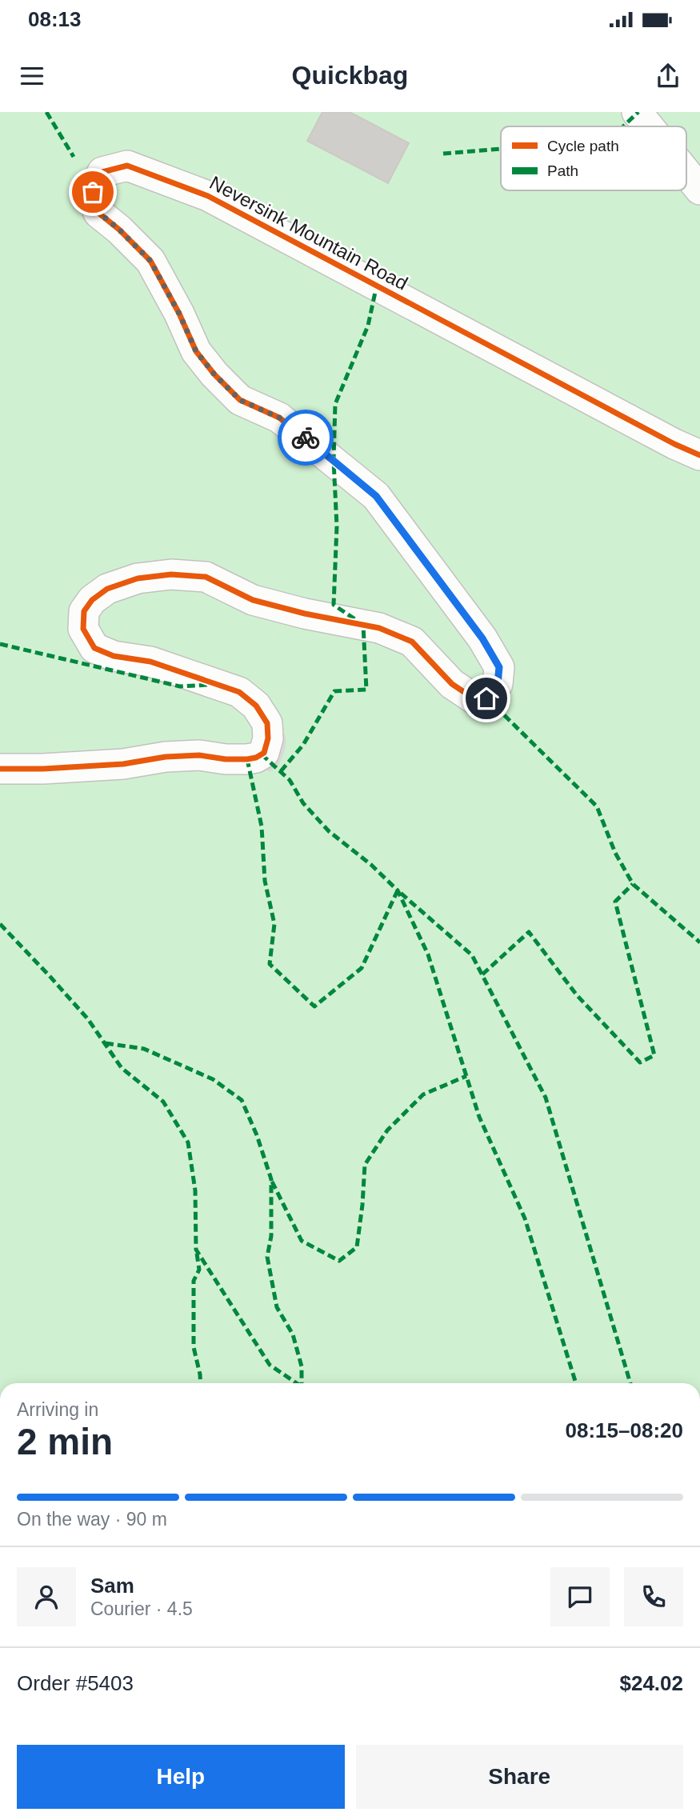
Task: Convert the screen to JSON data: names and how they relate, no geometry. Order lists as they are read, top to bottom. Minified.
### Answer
{"streets":{"street":["Neversink Mountain Road"]},"legend":["Cycle path","Path"],"page":{"status":"08:13","header":"Quickbag","heading":["2 min","Arriving in","08:15–08:20"],"panel":["Sam","Courier · 4.5","Order #5403","$24.02"],"bar":"On the way · 90 m","buttons":["Help","Share"]}}
